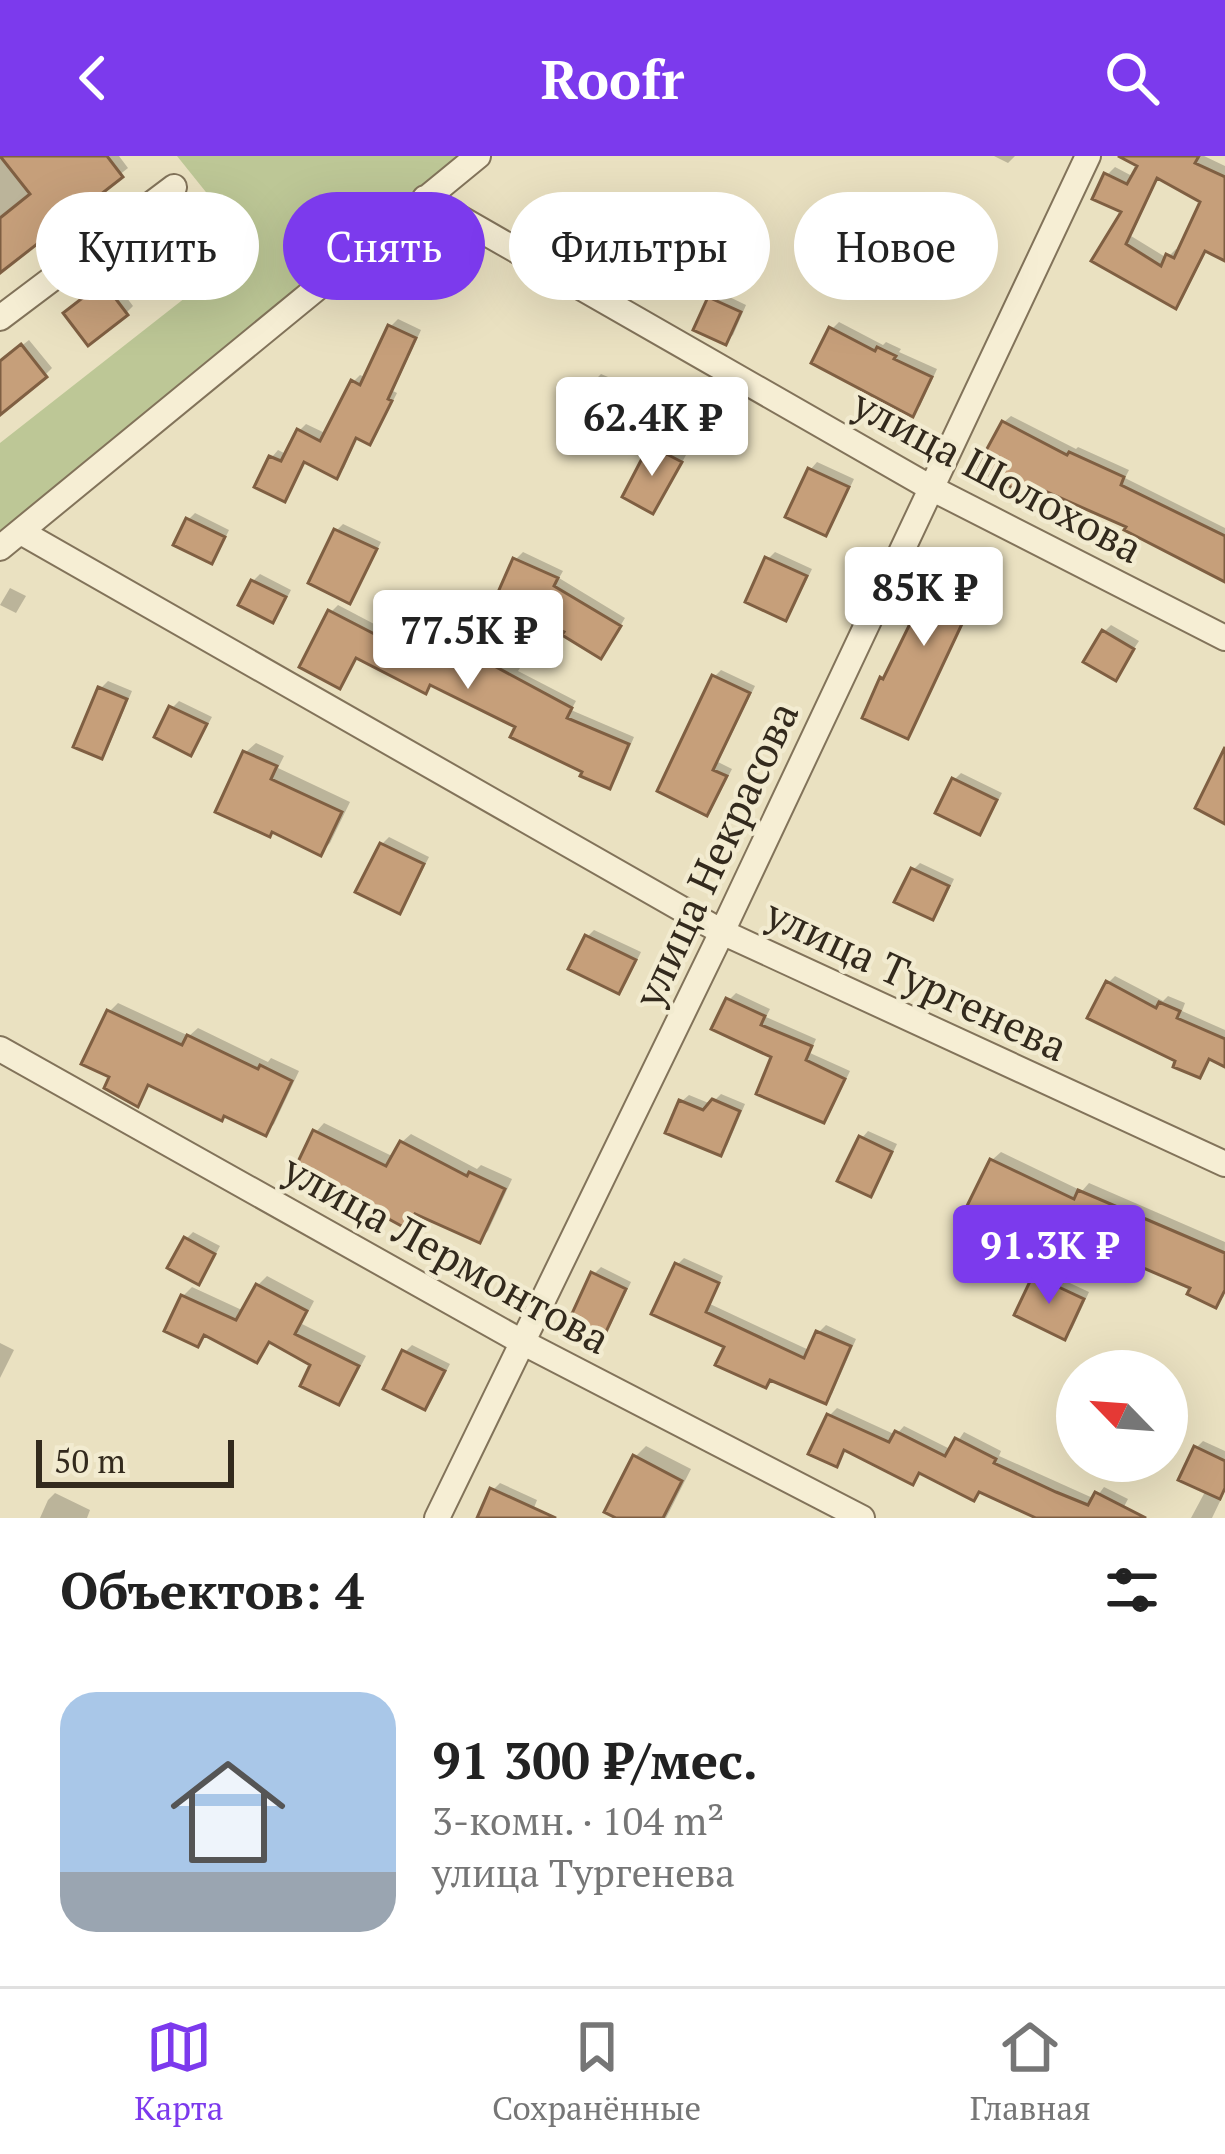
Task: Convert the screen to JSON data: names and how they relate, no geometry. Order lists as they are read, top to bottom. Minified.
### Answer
{"streets":{"street":["улица Шолохова","улица Некрасова","улица Тургенева","улица Лермонтова"]},"crossings":[["улица Шолохова","улица Некрасова"],["улица Некрасова","улица Тургенева"],["улица Некрасова","улица Лермонтова"]],"scale_bar":"50 m","north":"top left","page":{"header":"Roofr","chip":["Купить","Снять","Фильтры","Новое"],"price":["62.4K ₽","85K ₽","77.5K ₽","91.3K ₽"],"scale":"50 m","heading":"Объектов: 4","list":[{"name":"91 300 ₽/мес.","note":"3-комн. · 104 m² · улица Тургенева"}],"tabs":["Карта","Сохранённые","Главная"]}}
